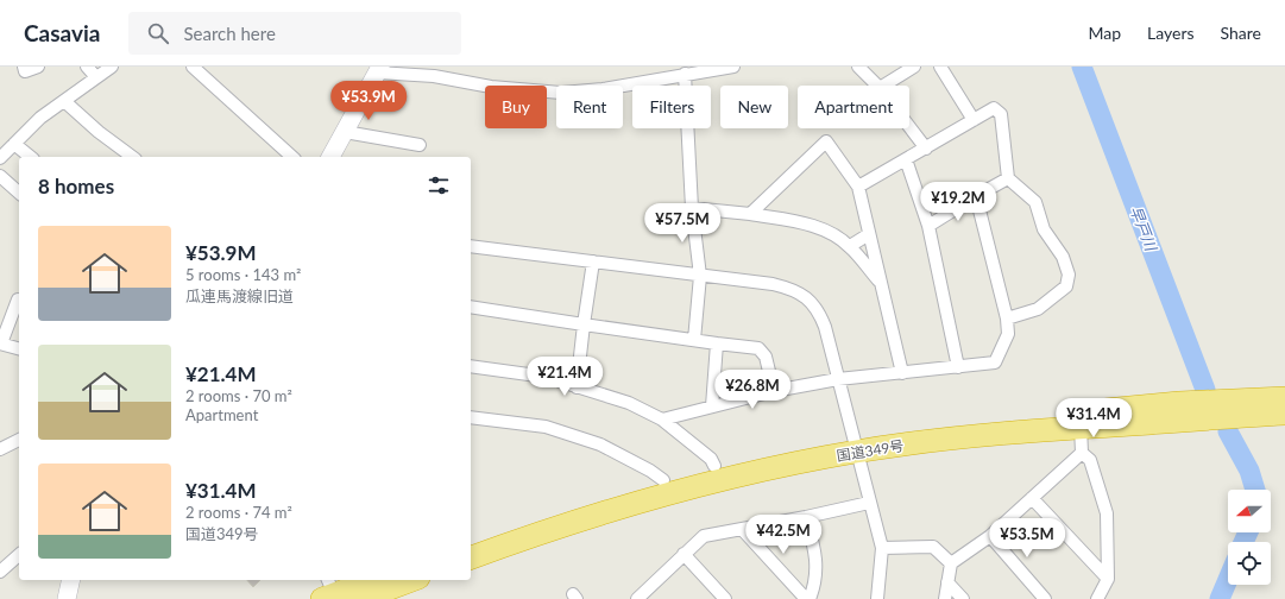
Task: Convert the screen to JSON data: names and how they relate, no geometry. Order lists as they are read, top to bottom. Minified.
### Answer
{"streets":{"highway":["国道349号"]},"water":["早戸川"],"north":"left","page":{"header":"Casavia","search":"Search here","nav":["Map","Layers","Share"],"price":["¥53.9M","¥19.2M","¥57.5M","¥21.4M","¥26.8M","¥31.4M","¥42.5M","¥53.5M"],"chip":["Buy","Rent","Filters","New","Apartment"],"heading":"8 homes","list":[{"name":"¥53.9M","note":"5 rooms · 143 m² · 瓜連馬渡線旧道"},{"name":"¥21.4M","note":"2 rooms · 70 m² · Apartment"},{"name":"¥31.4M","note":"2 rooms · 74 m² · 国道349号"}]}}
